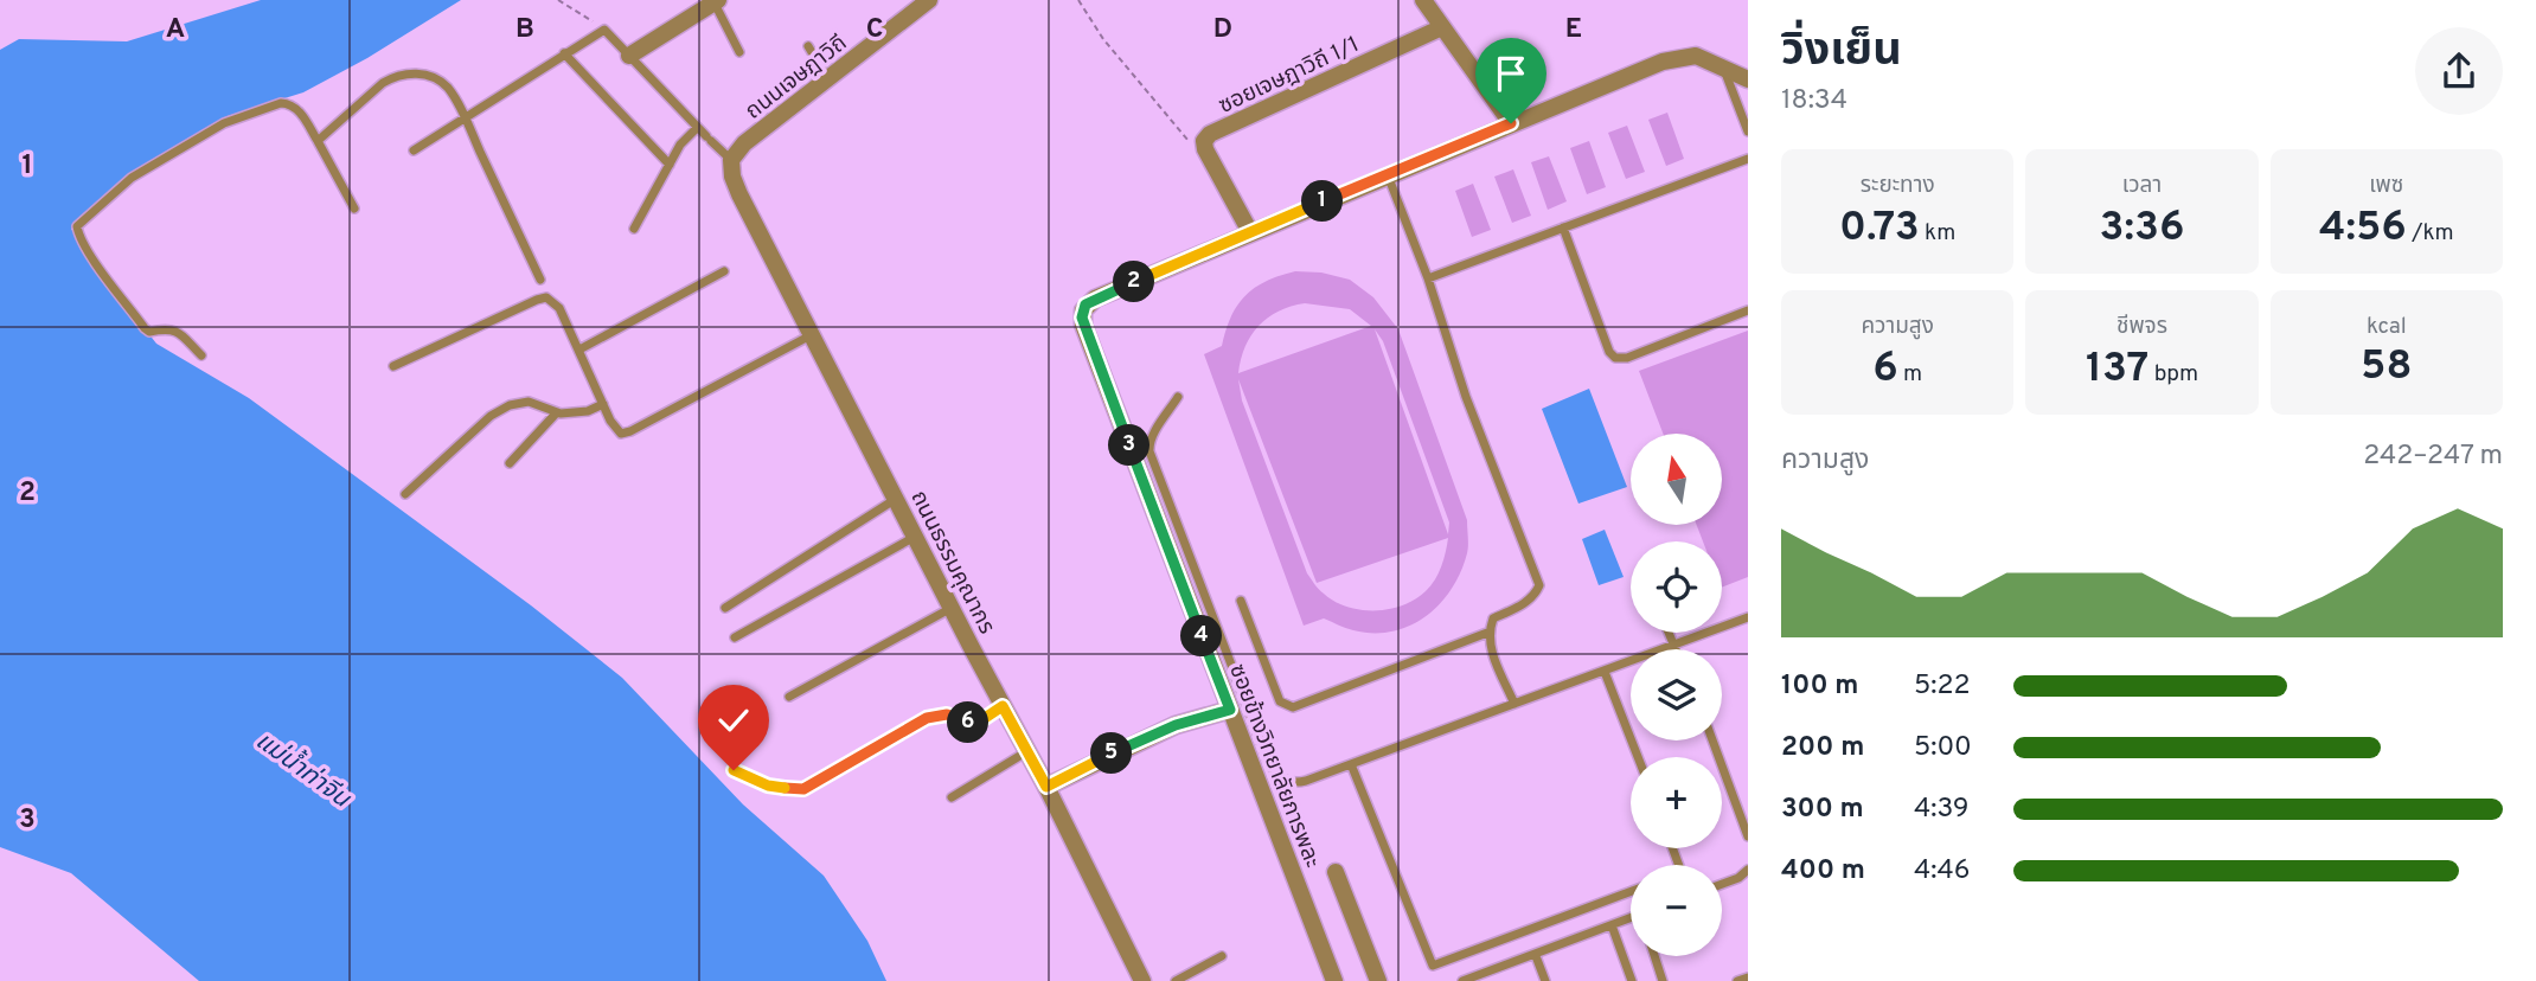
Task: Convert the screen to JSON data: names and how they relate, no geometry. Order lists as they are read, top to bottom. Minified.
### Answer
{"streets":{"street":["ซอยเจษฎาวิถี 1/1","ถนนเจษฎาวิถี","ถนนธรรมคุณากร","ซอยข้างวิทยาลัยการพละ"]},"crossings":[["ถนนเจษฎาวิถี","ถนนธรรมคุณากร"]],"water":["แม่น้ำท่าจีน"],"north":"top","page":{"heading":["วิ่งเย็น","18:34"],"stats":[["ระยะทาง","0.73 km"],["เวลา","3:36"],["เพซ","4:56 /km"],["ความสูง","6 m"],["ชีพจร","137 bpm"],["kcal","58"]],"pins":["1","2","3","4","6","5"],"chart":["ความสูง","242–247 m"],"map_buttons":["+","−"],"list":[{"name":"100 m","note":"5:22"},{"name":"200 m","note":"5:00"},{"name":"300 m","note":"4:39"},{"name":"400 m","note":"4:46"}]},"grid":{"columns":["A","B","C","D","E"],"rows":["1","2","3"]}}
